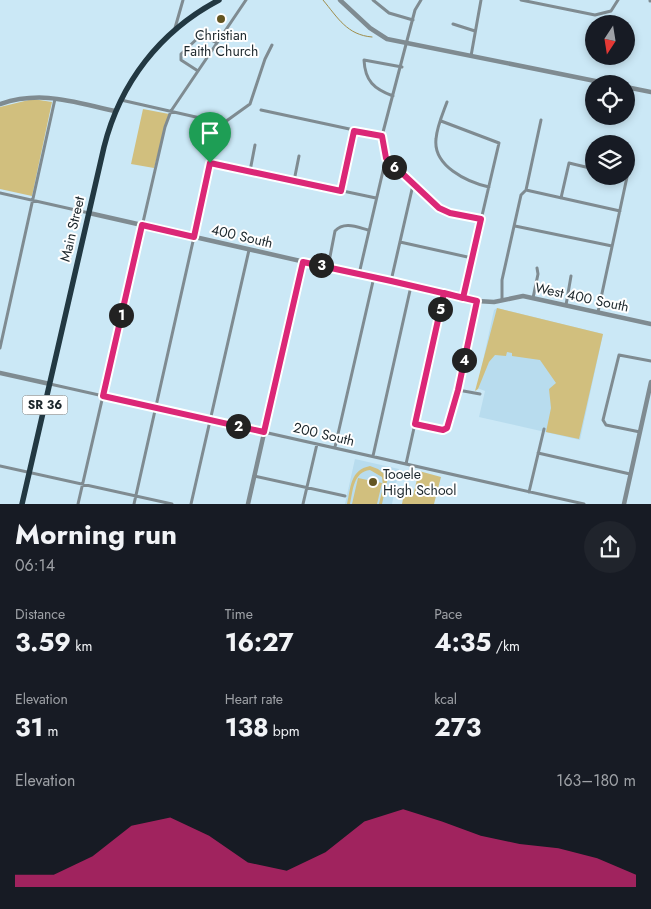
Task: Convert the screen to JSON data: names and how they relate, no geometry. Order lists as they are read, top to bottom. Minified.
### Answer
{"streets":{"highway":["Main Street","SR 36"],"street":["400 South","West 400 South","200 South"]},"crossings":[["Main Street","400 South"],["Main Street","200 South"],["400 South","West 400 South"]],"places":["Christian Faith Church","Tooele High School"],"north":"bottom","page":{"pins":["6","3","5","1","4","2"],"heading":["Morning run","06:14"],"stats":[["Distance","3.59 km"],["Time","16:27"],["Pace","4:35 /km"],["Elevation","31 m"],["Heart rate","138 bpm"],["kcal","273"]],"chart":["Elevation","163–180 m"]}}
